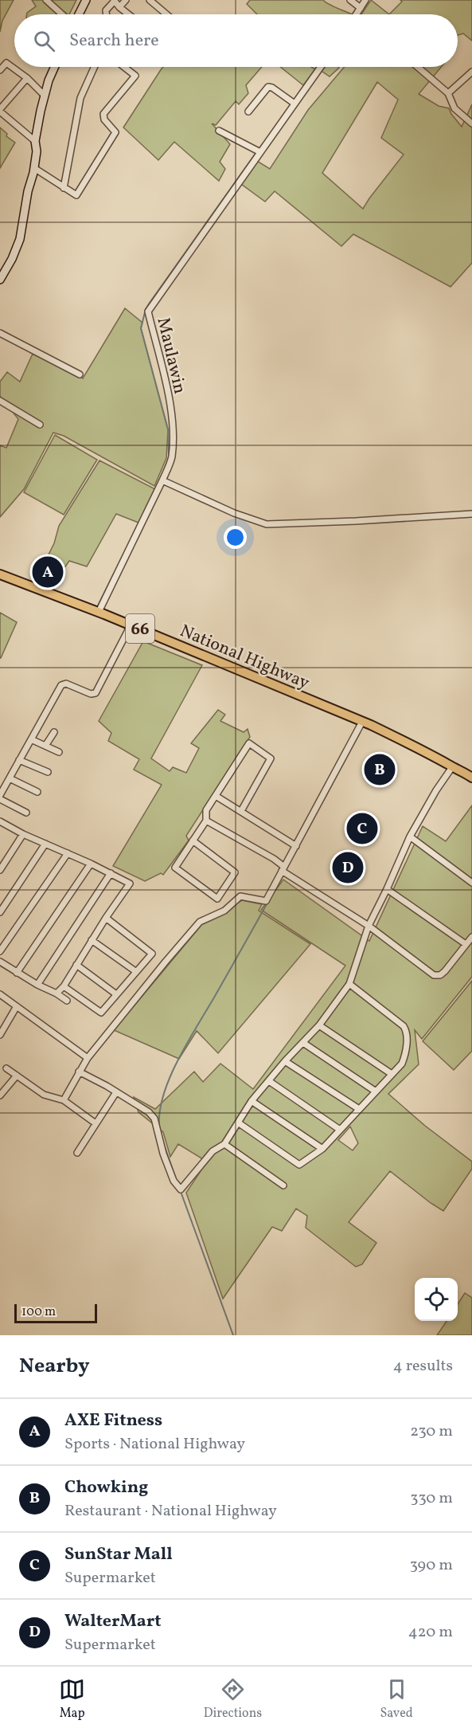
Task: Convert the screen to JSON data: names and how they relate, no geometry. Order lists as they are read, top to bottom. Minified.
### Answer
{"streets":{"main road":["66","National Highway"],"street":["Maulawin"]},"crossings":[["Maulawin","National Highway"]],"scale_bar":"100 m","page":{"search":"Search here","pins":["A","B","C","D"],"scale":"100 m","heading":["Nearby","4 results"],"list":[{"mark":"A","name":"AXE Fitness","note":"Sports · National Highway","value":"230 m"},{"mark":"B","name":"Chowking","note":"Restaurant · National Highway","value":"330 m"},{"mark":"C","name":"SunStar Mall","note":"Supermarket","value":"390 m"},{"mark":"D","name":"WalterMart","note":"Supermarket","value":"420 m"}],"nav":["Map","Directions","Saved"]}}
